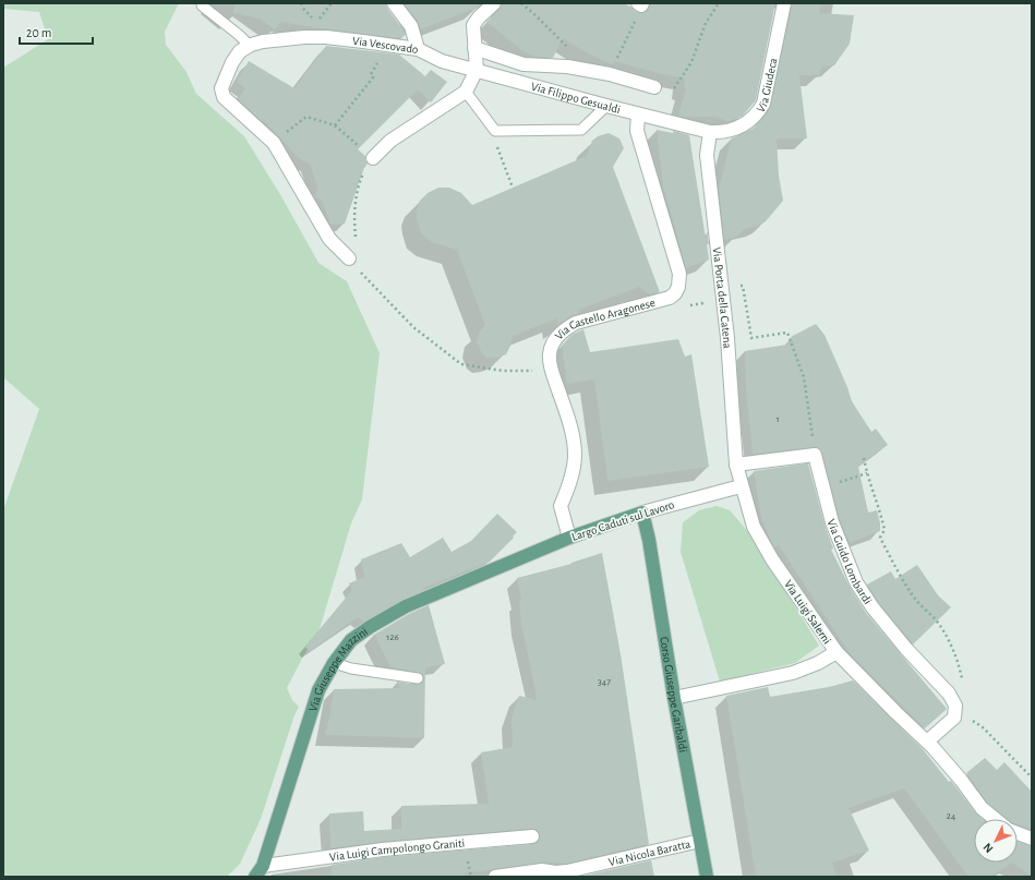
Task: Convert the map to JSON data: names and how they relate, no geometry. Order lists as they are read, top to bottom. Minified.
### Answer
{"streets":{"main road":["Largo Caduti sul Lavoro","Via Giuseppe Mazzini","Corso Giuseppe Garibaldi"],"street":["Via Vescovado","Via Giudeca","Via Filippo Gesualdi","Via Porta della Catena","Via Castello Aragonese","Via Guido Lombardi","Via Luigi Salerni","Via Luigi Campolongo Graniti","Via Nicola Baratta"]},"crossings":[["Via Vescovado","Via Filippo Gesualdi"],["Via Giudeca","Via Filippo Gesualdi"],["Via Giudeca","Via Porta della Catena"],["Via Filippo Gesualdi","Via Porta della Catena"],["Via Porta della Catena","Via Luigi Salerni"],["Via Castello Aragonese","Largo Caduti sul Lavoro"],["Largo Caduti sul Lavoro","Via Luigi Salerni"],["Largo Caduti sul Lavoro","Via Giuseppe Mazzini"],["Largo Caduti sul Lavoro","Corso Giuseppe Garibaldi"],["Via Luigi Salerni","Corso Giuseppe Garibaldi"],["Via Giuseppe Mazzini","Via Luigi Campolongo Graniti"],["Corso Giuseppe Garibaldi","Via Nicola Baratta"]],"house_numbers":["1","126","347","24"],"scale_bar":"20 m","north":"bottom left"}
